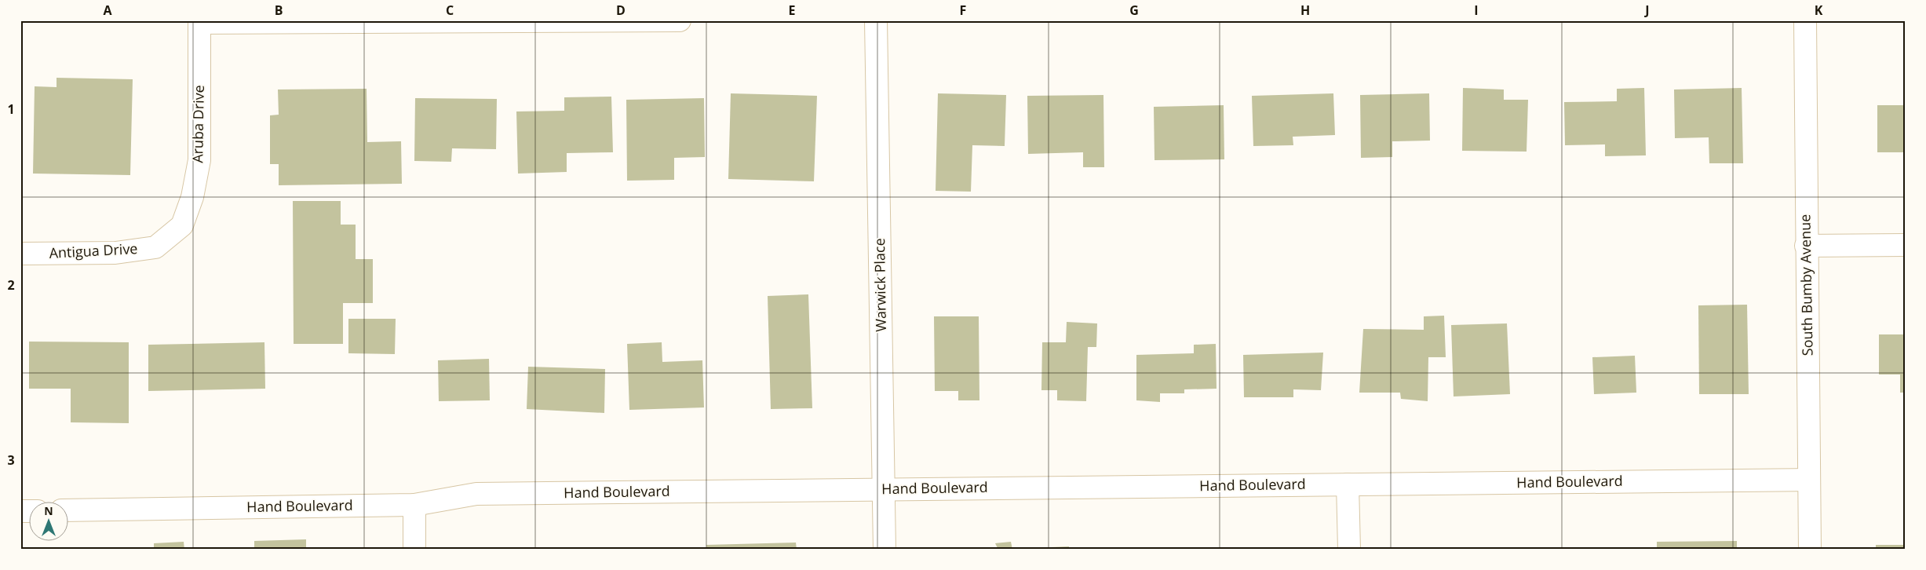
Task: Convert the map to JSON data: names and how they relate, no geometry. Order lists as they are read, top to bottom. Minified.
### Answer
{"streets":{"street":["Aruba Drive","Antigua Drive","Warwick Place","South Bumby Avenue","Hand Boulevard"]},"crossings":[["Aruba Drive","Antigua Drive"],["Warwick Place","Hand Boulevard"],["South Bumby Avenue","Hand Boulevard"]],"north":"top","grid":{"columns":["A","B","C","D","E","F","G","H","I","J","K"],"rows":["1","2","3"]}}
